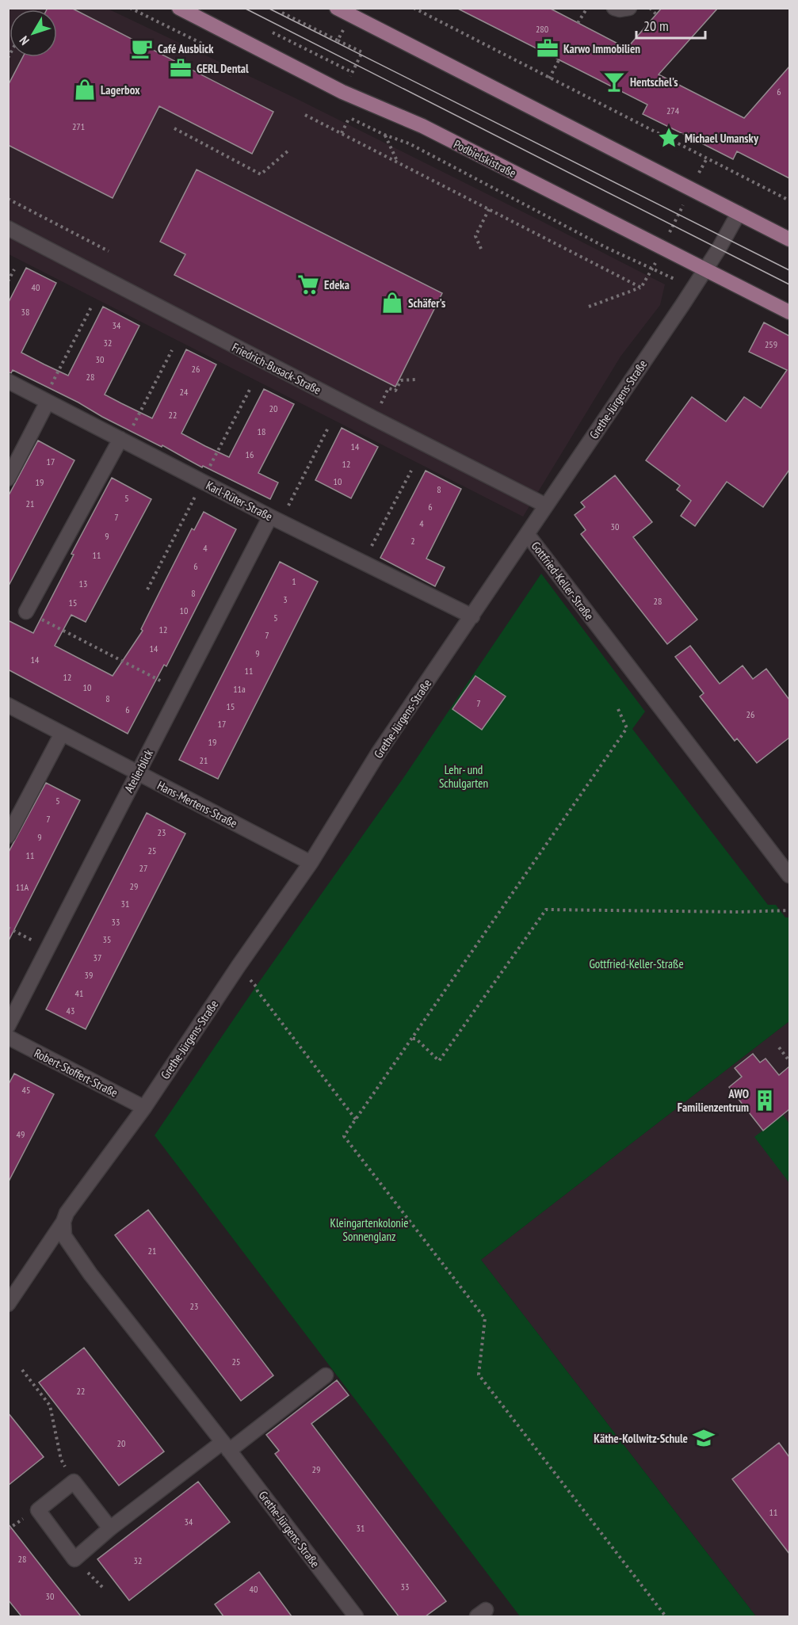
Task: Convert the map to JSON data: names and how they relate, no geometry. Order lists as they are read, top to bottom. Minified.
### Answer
{"streets":{"main road":["Podbielskistraße"],"street":["Friedrich-Busack-Straße","Grethe-Jürgens-Straße","Karl-Rüter-Straße","Gottfried-Keller-Straße","Atelierblick","Hans-Mertens-Straße","Robert-Stoffert-Straße"]},"crossings":[["Podbielskistraße","Grethe-Jürgens-Straße"],["Friedrich-Busack-Straße","Grethe-Jürgens-Straße"],["Grethe-Jürgens-Straße","Karl-Rüter-Straße"],["Grethe-Jürgens-Straße","Gottfried-Keller-Straße"],["Grethe-Jürgens-Straße","Hans-Mertens-Straße"],["Grethe-Jürgens-Straße","Robert-Stoffert-Straße"],["Karl-Rüter-Straße","Atelierblick"],["Atelierblick","Hans-Mertens-Straße"]],"parks":["Lehr- und Schulgarten","Gottfried-Keller-Straße","Kleingartenkolonie Sonnenglanz"],"places":{"cafe":["Café Ausblick"],"office":["Karwo Immobilien","GERL Dental"],"bar":["Hentschel's"],"shop":["Lagerbox","Schäfer's"],"place":["Michael Umansky"],"supermarket":["Edeka"],"building":["AWO Familienzentrum"],"school or university":["Käthe-Kollwitz-Schule"]},"house_numbers":["280","6","274","271","40","38","34","32","259","30","26","28","24","20","22","18","14","16","17","12","10","19","8","5","21","6","7","4","30","9","2","4","11","6","1","13","8","3","28","15","10","5","12","7","14","9","14","11","12","10","11a","8","7","15","6","26","17","19","21","5","7","23","9","25","11","27","29","11A","31","33","35","37","39","41","43","45","49","21","23","25","22","20","29","11","34","31","28","32","33","40","30"],"scale_bar":"20 m","north":"bottom left"}
